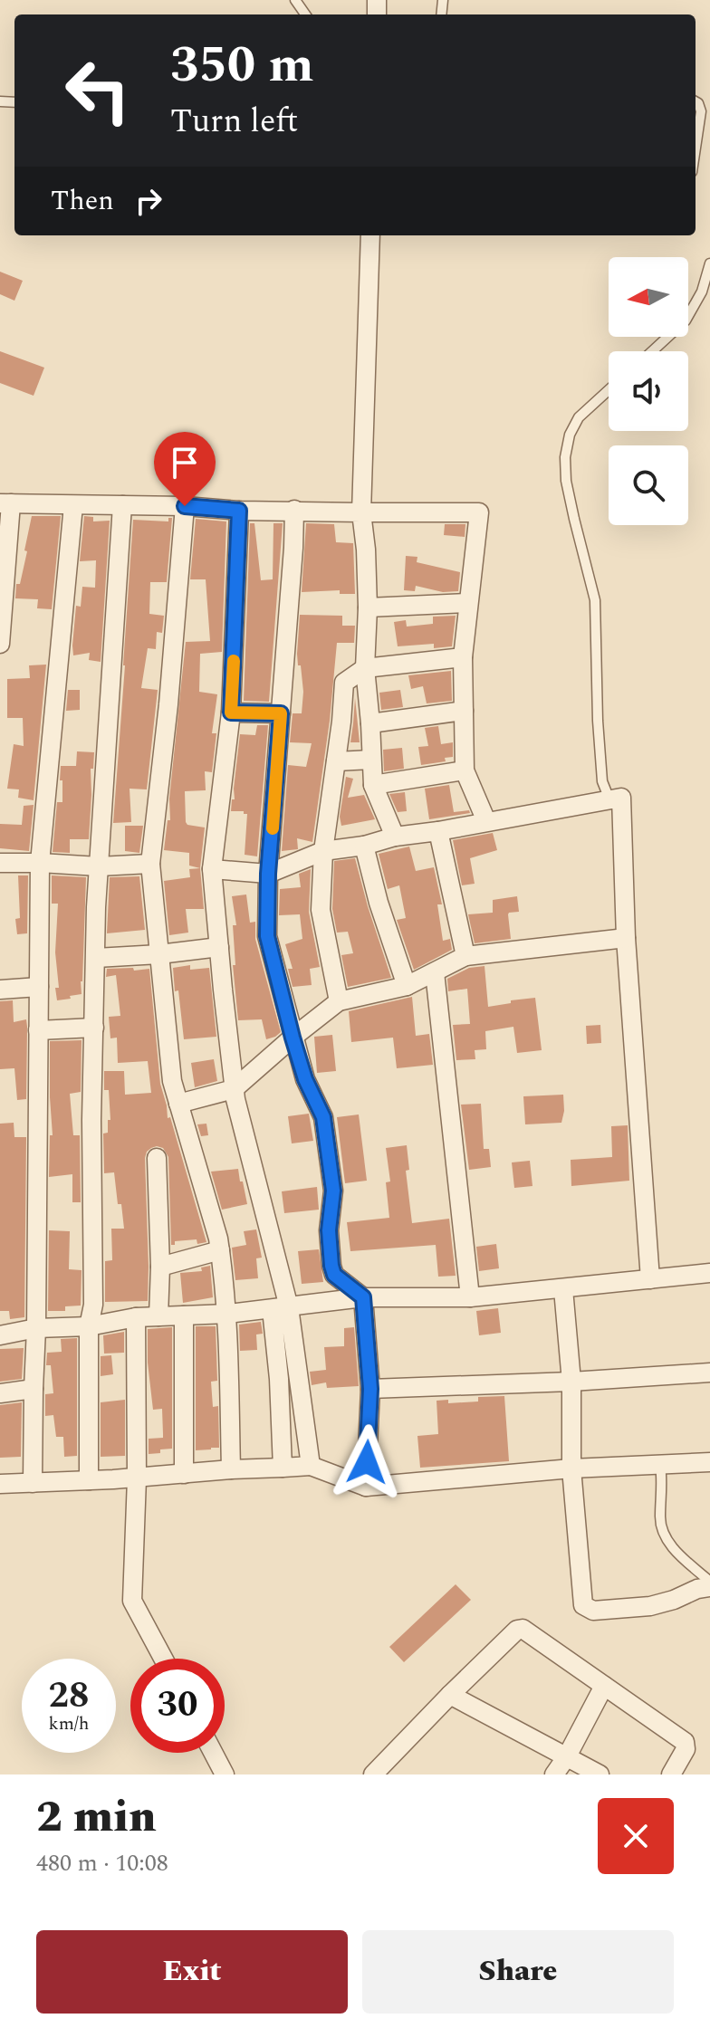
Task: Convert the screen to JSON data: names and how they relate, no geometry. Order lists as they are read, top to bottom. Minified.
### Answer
{"north":"left","page":{"turn":["350 m","Turn left"],"then":"Then","speed":"28 km/h","limit":"30","heading":["2 min","480 m · 10:08"],"buttons":["Exit","Share"]}}
